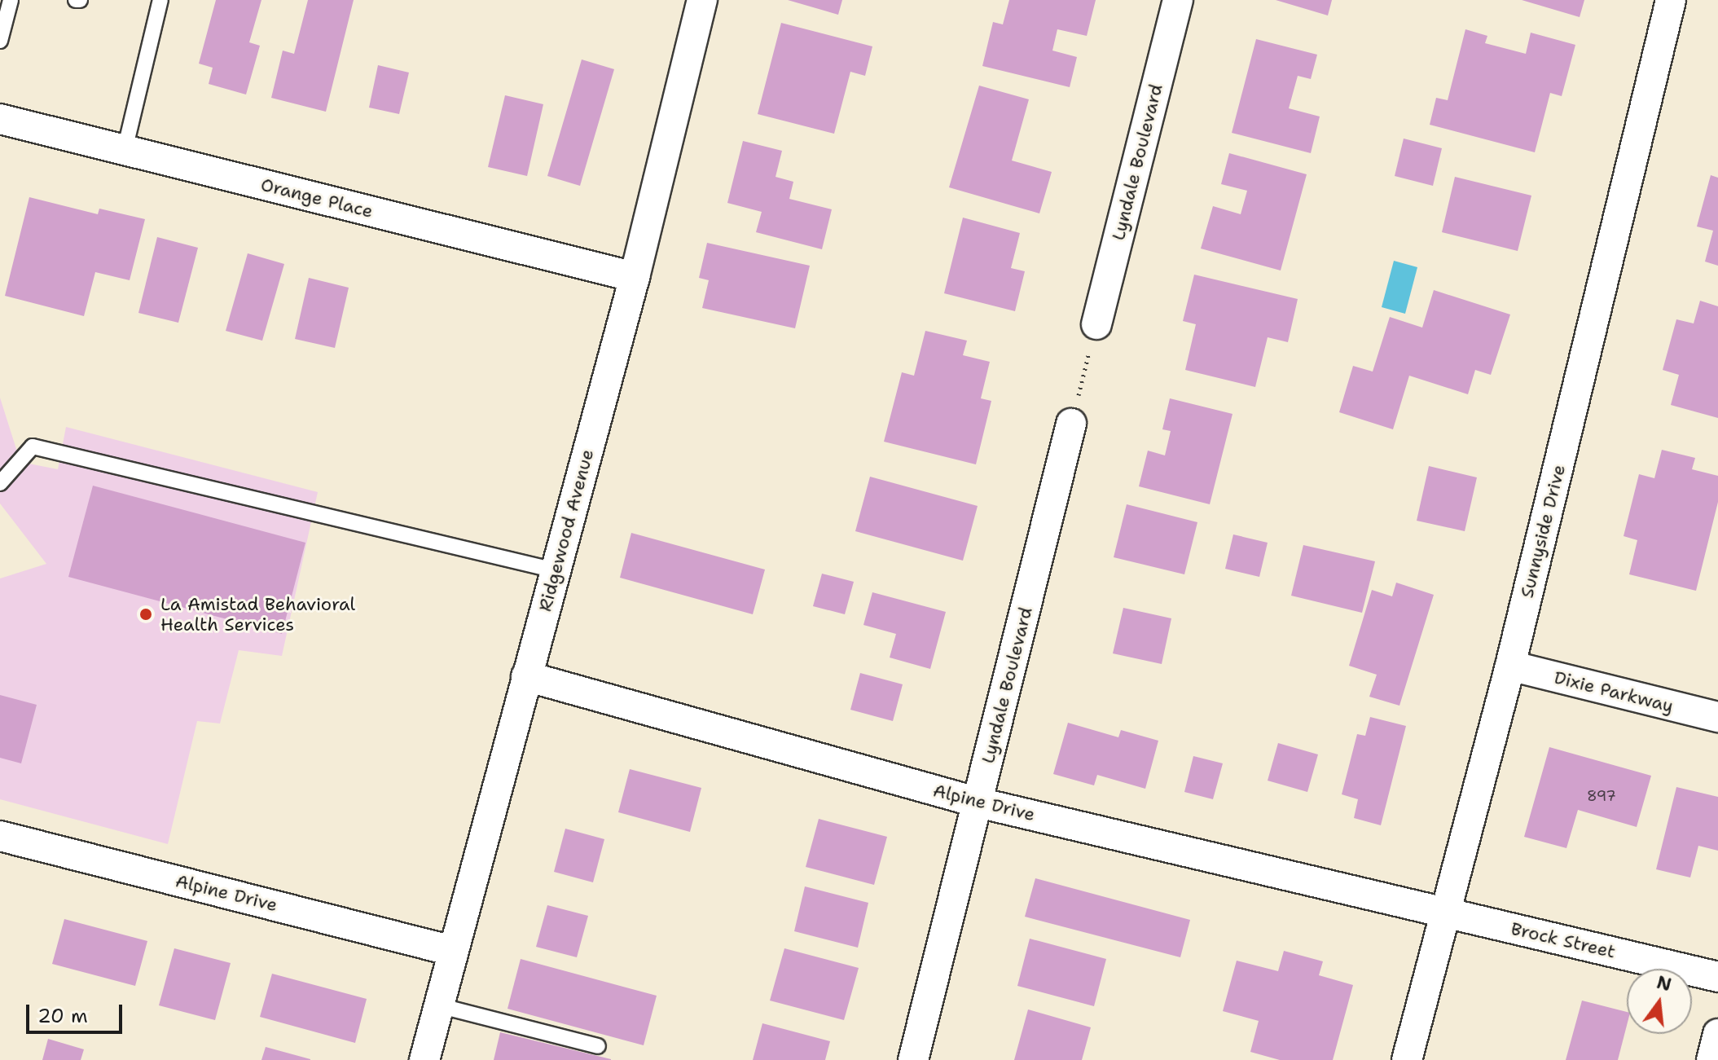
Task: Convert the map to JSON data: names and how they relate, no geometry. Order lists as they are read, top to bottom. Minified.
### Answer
{"streets":{"street":["Lyndale Boulevard","Orange Place","Ridgewood Avenue","Sunnyside Drive","Dixie Parkway","Alpine Drive","Brock Street"]},"crossings":[["Lyndale Boulevard","Alpine Drive"],["Orange Place","Ridgewood Avenue"],["Ridgewood Avenue","Alpine Drive"],["Sunnyside Drive","Dixie Parkway"],["Sunnyside Drive","Alpine Drive"],["Sunnyside Drive","Brock Street"],["Alpine Drive","Brock Street"]],"places":["La Amistad Behavioral Health Services"],"house_numbers":["897"],"scale_bar":"20 m","north":"top"}
